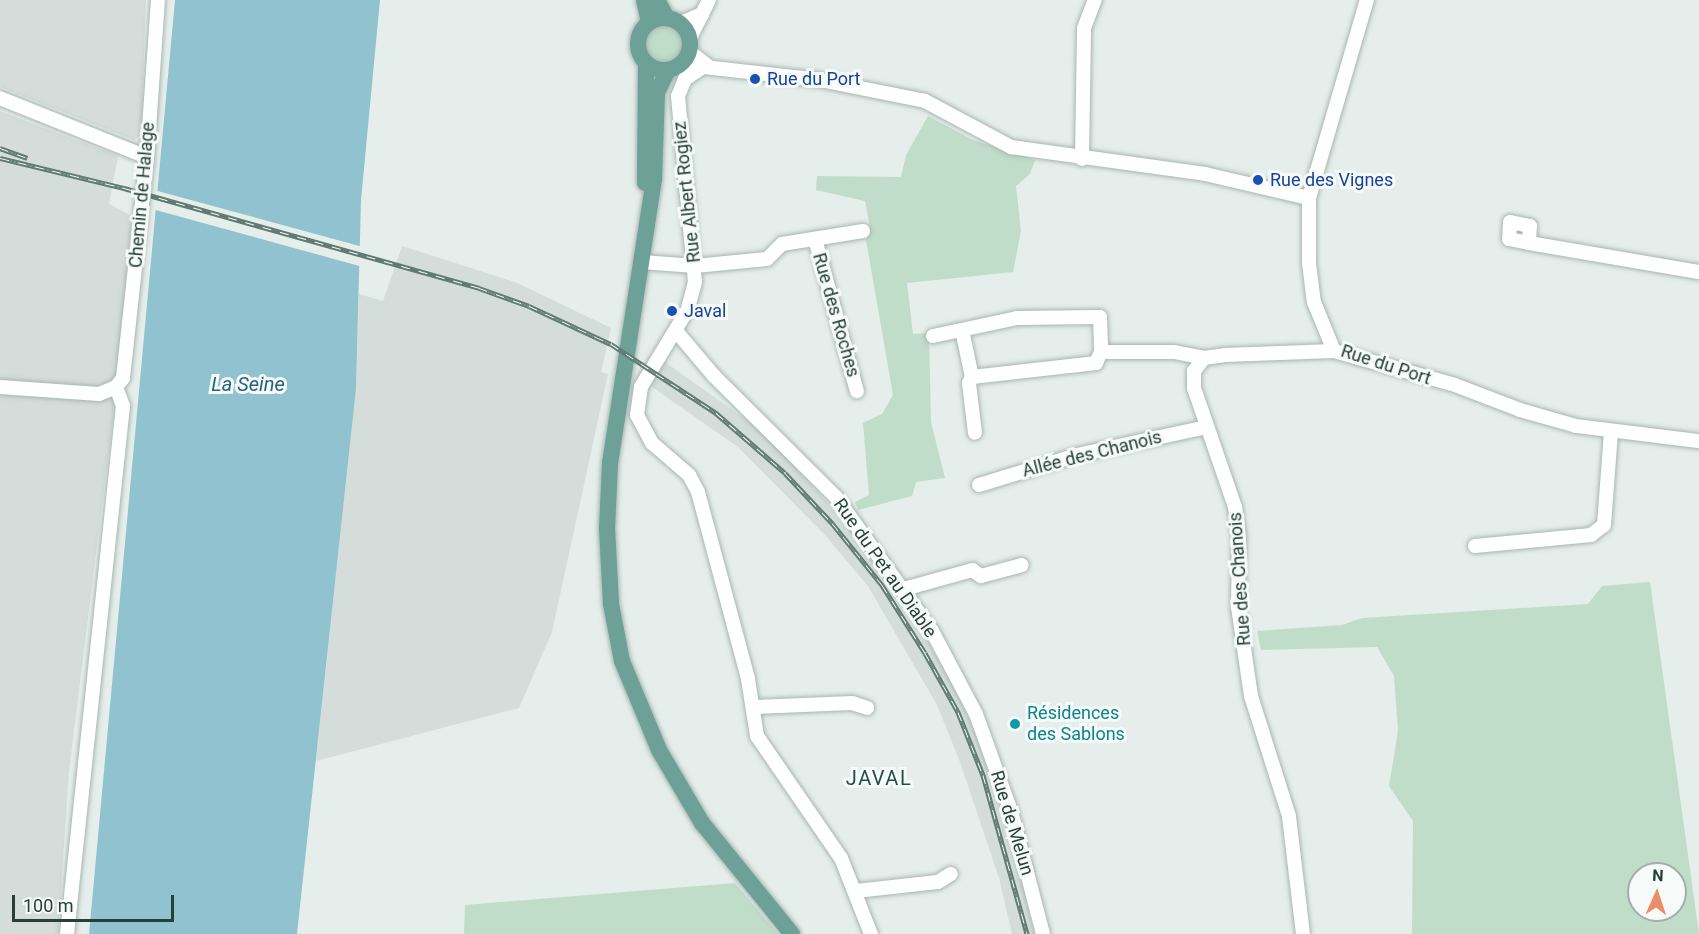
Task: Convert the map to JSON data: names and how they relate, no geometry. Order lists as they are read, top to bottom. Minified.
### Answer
{"streets":{"street":["Rue Albert Rogiez","Chemin de Halage","Rue des Roches","Rue du Port","Allée des Chanois","Rue du Pet au Diable","Rue des Chanois","Rue de Melun"]},"crossings":[["Rue Albert Rogiez","Rue des Roches"],["Rue Albert Rogiez","Rue du Pet au Diable"],["Allée des Chanois","Rue des Chanois"],["Rue du Pet au Diable","Rue de Melun"]],"districts":["JAVAL"],"water":["La Seine"],"places":["Rue du Port","Rue des Vignes","Javal","Résidences des Sablons"],"scale_bar":"100 m","north":"top"}
